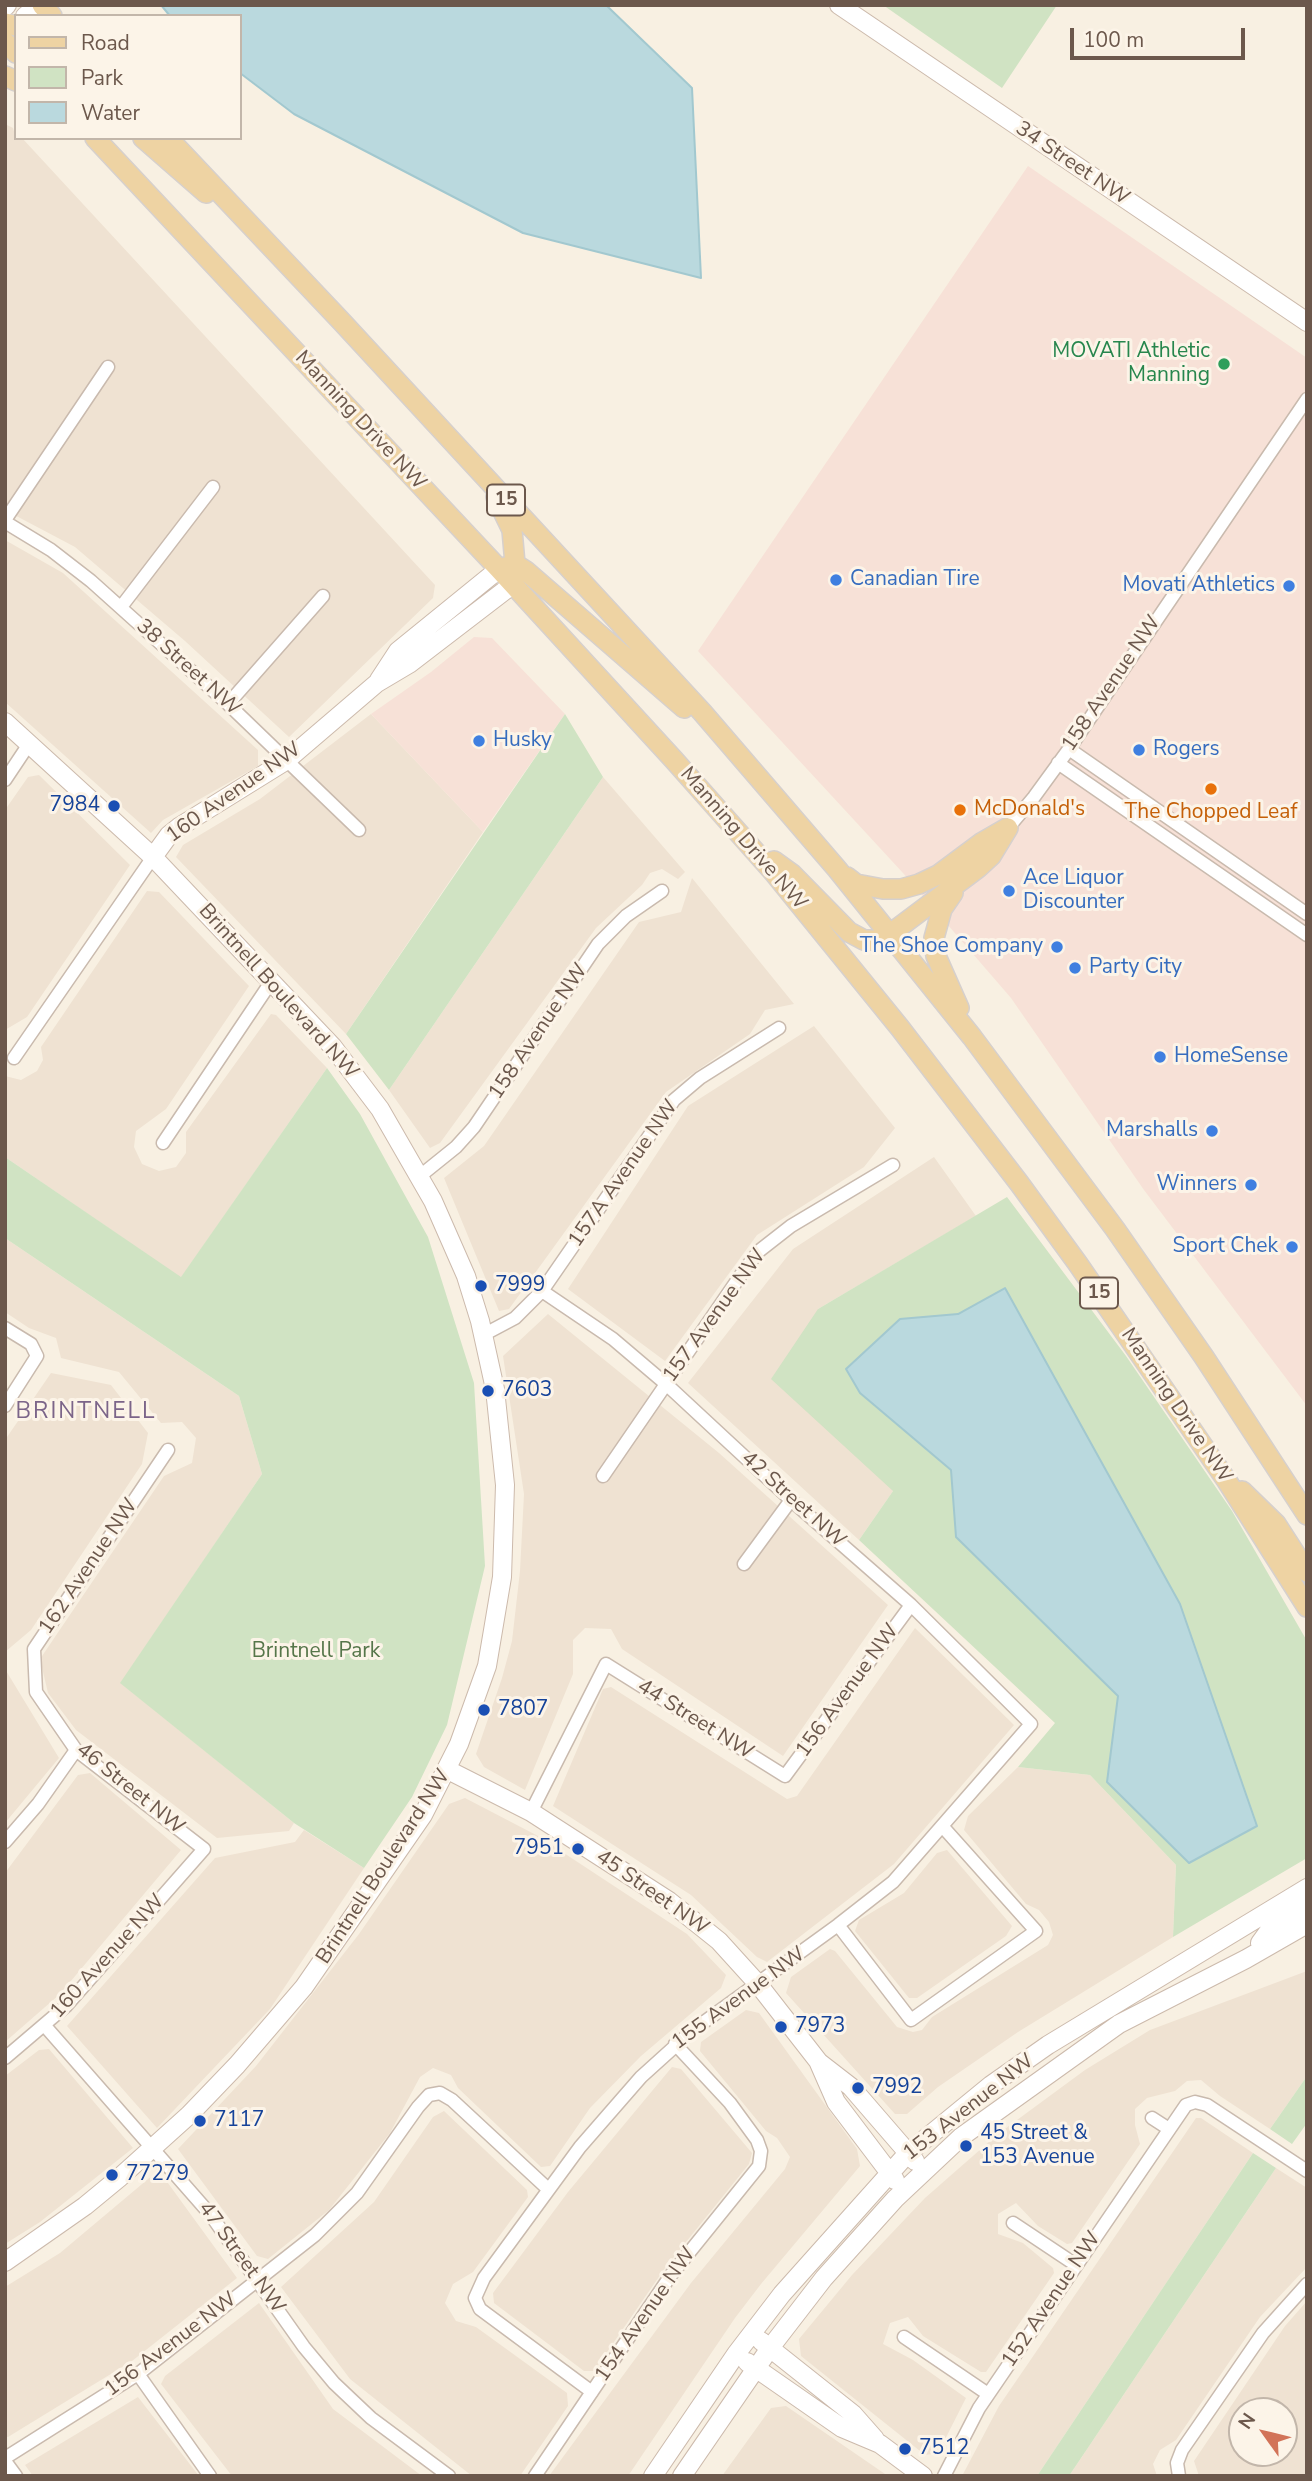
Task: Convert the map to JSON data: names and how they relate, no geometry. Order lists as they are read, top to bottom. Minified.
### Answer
{"streets":{"main road":["Manning Drive NW","15"],"street":["34 Street NW","38 Street NW","158 Avenue NW","160 Avenue NW","Brintnell Boulevard NW","157A Avenue NW","157 Avenue NW","42 Street NW","162 Avenue NW","156 Avenue NW","44 Street NW","46 Street NW","45 Street NW","155 Avenue NW","153 Avenue NW","47 Street NW","152 Avenue NW","154 Avenue NW"]},"crossings":[["Manning Drive NW","15"],["Manning Drive NW","160 Avenue NW"],["38 Street NW","160 Avenue NW"],["158 Avenue NW","Brintnell Boulevard NW"],["160 Avenue NW","Brintnell Boulevard NW"],["160 Avenue NW","46 Street NW"],["160 Avenue NW","47 Street NW"],["Brintnell Boulevard NW","157A Avenue NW"],["Brintnell Boulevard NW","45 Street NW"],["Brintnell Boulevard NW","47 Street NW"],["157A Avenue NW","42 Street NW"],["157 Avenue NW","42 Street NW"],["42 Street NW","156 Avenue NW"],["42 Street NW","155 Avenue NW"],["162 Avenue NW","46 Street NW"],["156 Avenue NW","44 Street NW"],["156 Avenue NW","155 Avenue NW"],["156 Avenue NW","47 Street NW"],["44 Street NW","45 Street NW"],["45 Street NW","155 Avenue NW"],["45 Street NW","153 Avenue NW"],["155 Avenue NW","154 Avenue NW"]],"districts":["BRINTNELL"],"parks":["Brintnell Park"],"places":["MOVATI Athletic Manning","Canadian Tire","Movati Athletics","Husky","Rogers","The Chopped Leaf","7984","McDonald's","Ace Liquor Discounter","The Shoe Company","Party City","HomeSense","Marshalls","Winners","Sport Chek","7999","7603","7807","7951","7973","7992","7117","45 Street & 153 Avenue","77279","7512"],"legend":["Road","Park","Water"],"scale_bar":"100 m","north":"top left"}
